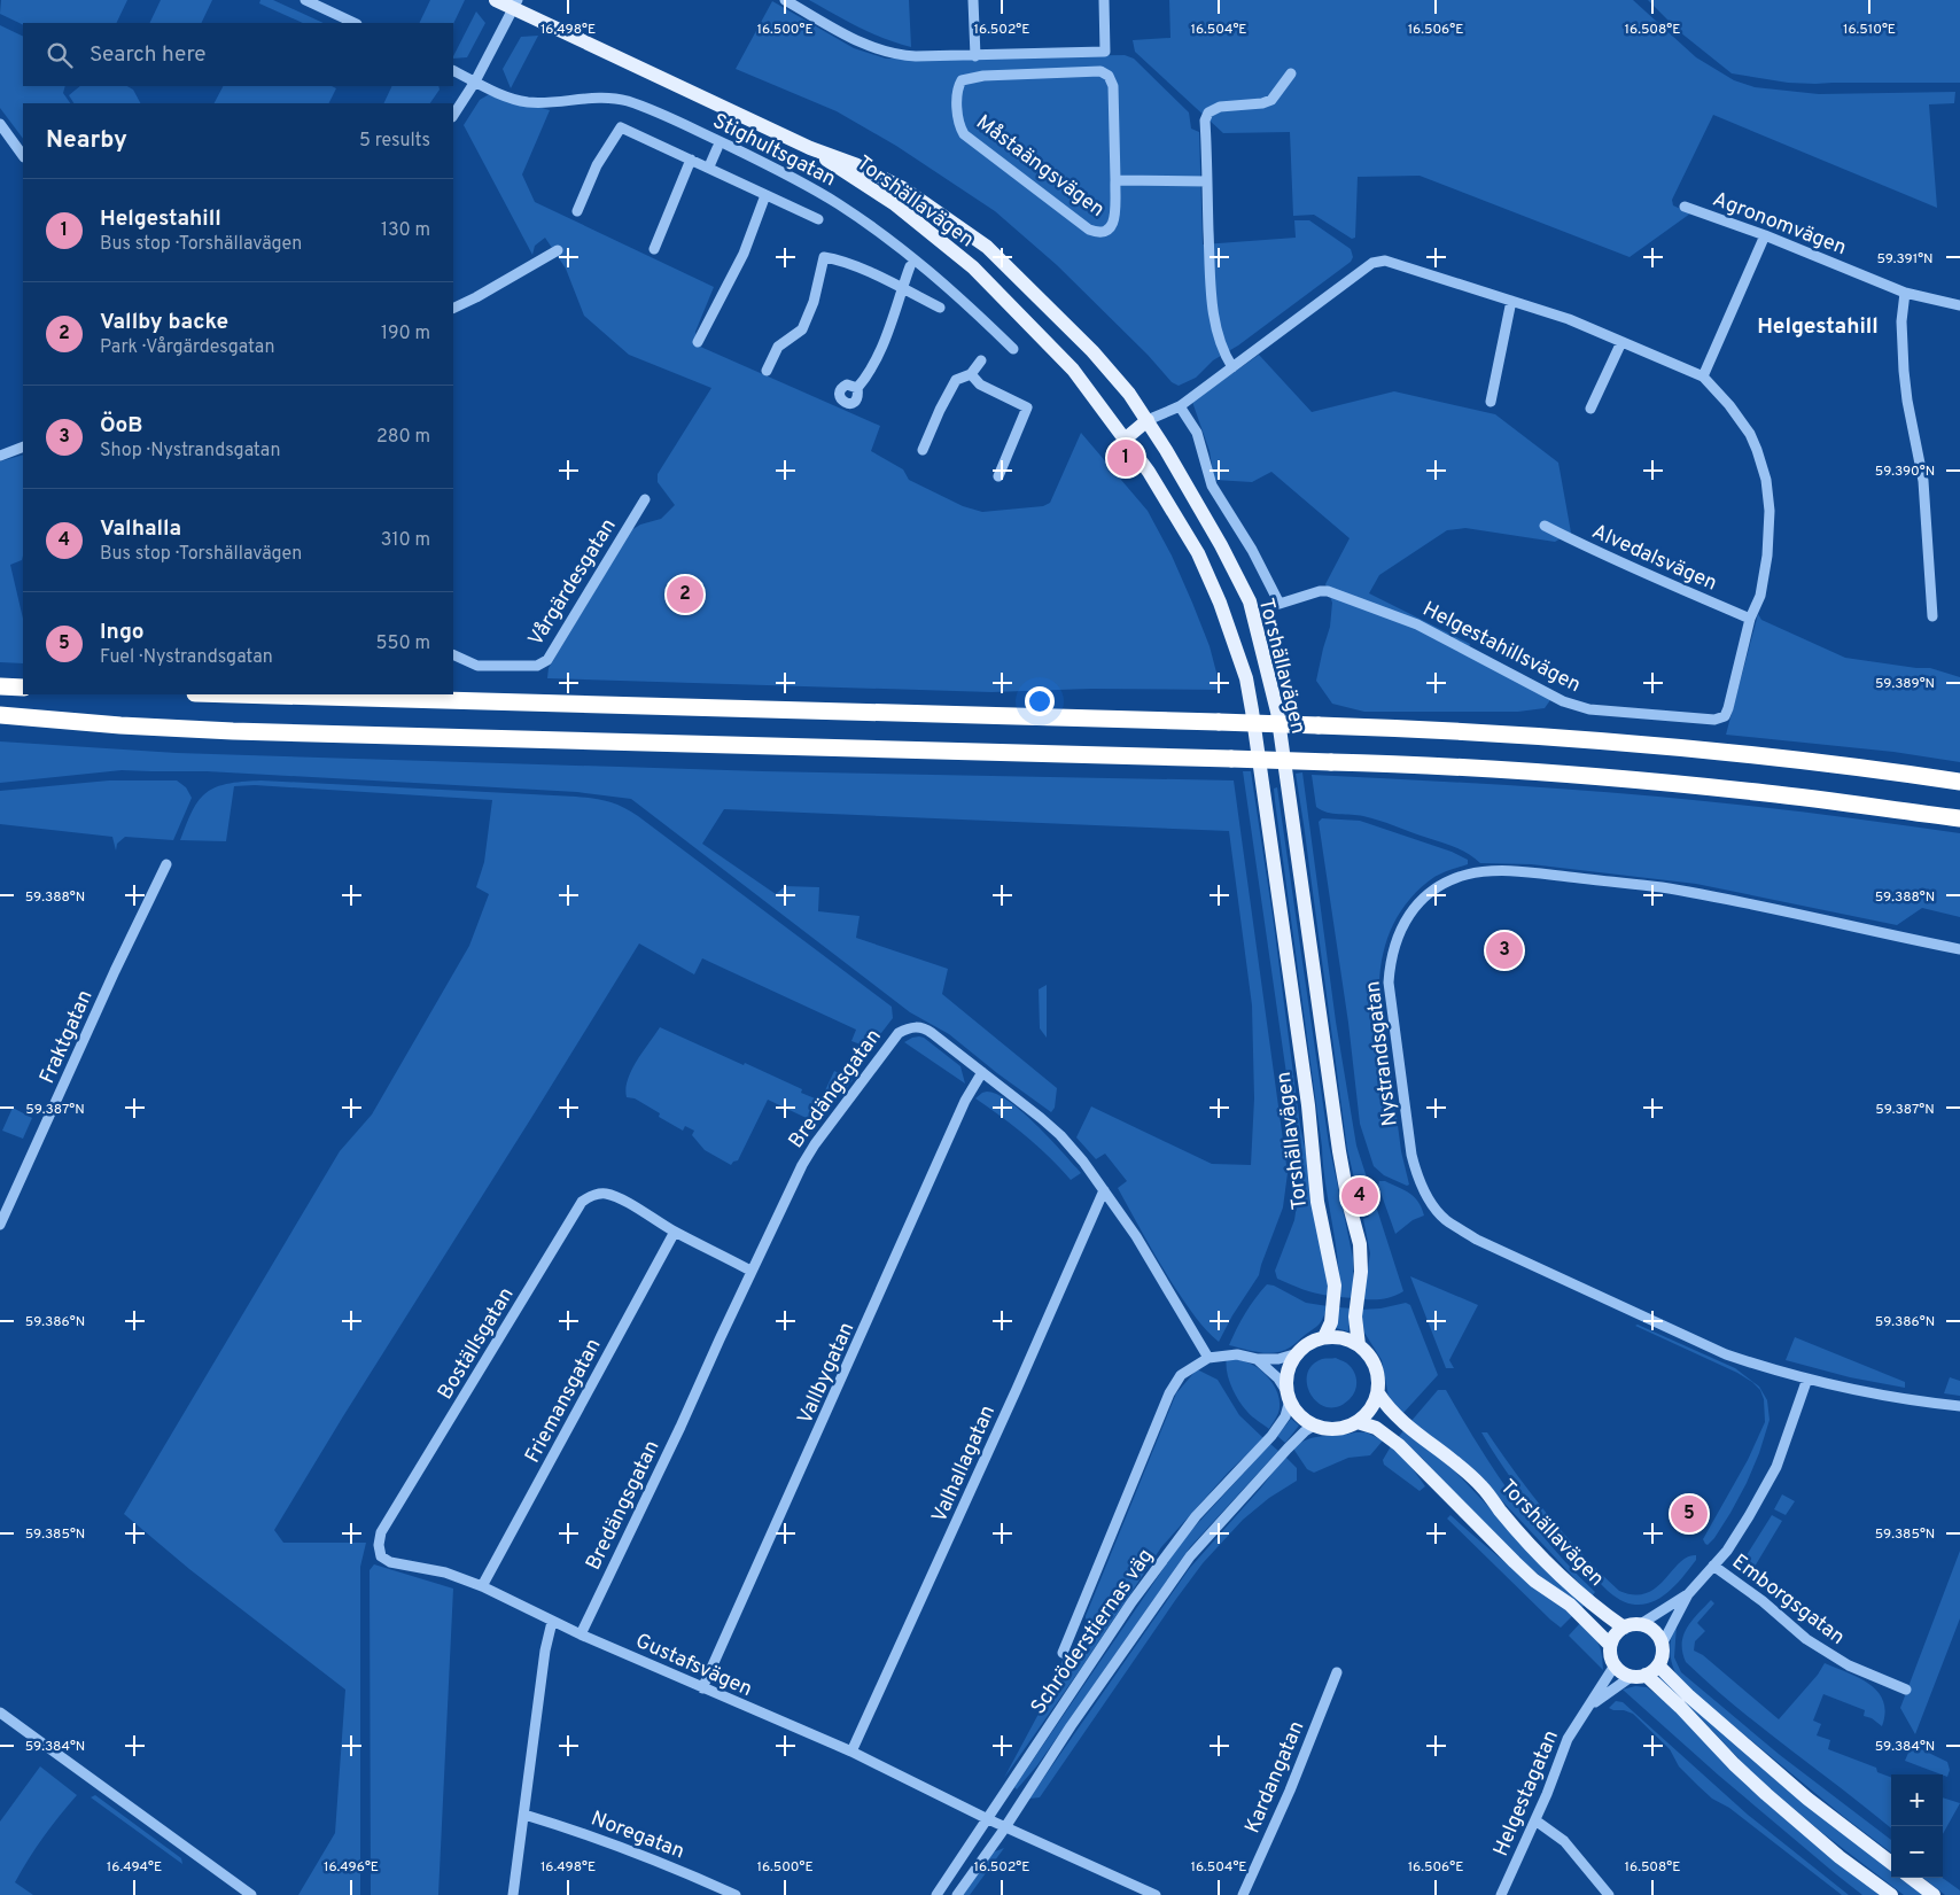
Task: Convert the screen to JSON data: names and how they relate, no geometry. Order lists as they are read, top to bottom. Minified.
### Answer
{"streets":{"main road":["Torshällavägen"],"street":["Stighultsgatan","Måstaängsvägen","Agronomvägen","Alvedalsvägen","Vårgärdesgatan","Helgestahillsvägen","Fraktgatan","Nystrandsgatan","Bredängsgatan","Boställsgatan","Vallbygatan","Friemansgatan","Valhallagatan","Emborgsgatan","Schröderstiernas väg","Gustafsvägen","Kardangatan","Helgestagatan","Noregatan"]},"crossings":[["Torshällavägen","Helgestahillsvägen"],["Torshällavägen","Schröderstiernas väg"],["Torshällavägen","Helgestagatan"],["Alvedalsvägen","Helgestahillsvägen"],["Bredängsgatan","Boställsgatan"],["Bredängsgatan","Vallbygatan"],["Bredängsgatan","Valhallagatan"],["Bredängsgatan","Schröderstiernas väg"],["Bredängsgatan","Gustafsvägen"],["Boställsgatan","Friemansgatan"],["Boställsgatan","Gustafsvägen"],["Vallbygatan","Gustafsvägen"],["Friemansgatan","Gustafsvägen"],["Valhallagatan","Gustafsvägen"],["Schröderstiernas väg","Gustafsvägen"]],"districts":["Helgestahill"],"page":{"search":"Search here","heading":["Nearby","5 results"],"list":[{"mark":"1","name":"Helgestahill","note":"Bus stop · Torshällavägen","value":"130 m"},{"mark":"2","name":"Vallby backe","note":"Park · Vårgärdesgatan","value":"190 m"},{"mark":"3","name":"ÖoB","note":"Shop · Nystrandsgatan","value":"280 m"},{"mark":"4","name":"Valhalla","note":"Bus stop · Torshällavägen","value":"310 m"},{"mark":"5","name":"Ingo","note":"Fuel · Nystrandsgatan","value":"550 m"}],"pins":["1","2","3","4","5"],"map_buttons":["+","−"]},"coordinates":["16.498°E","16.500°E","16.502°E","16.504°E","16.506°E","16.508°E","16.510°E","59.391°N","59.390°N","59.389°N","59.388°N","59.387°N","59.386°N","59.385°N","59.384°N","16.494°E","16.496°E"]}
